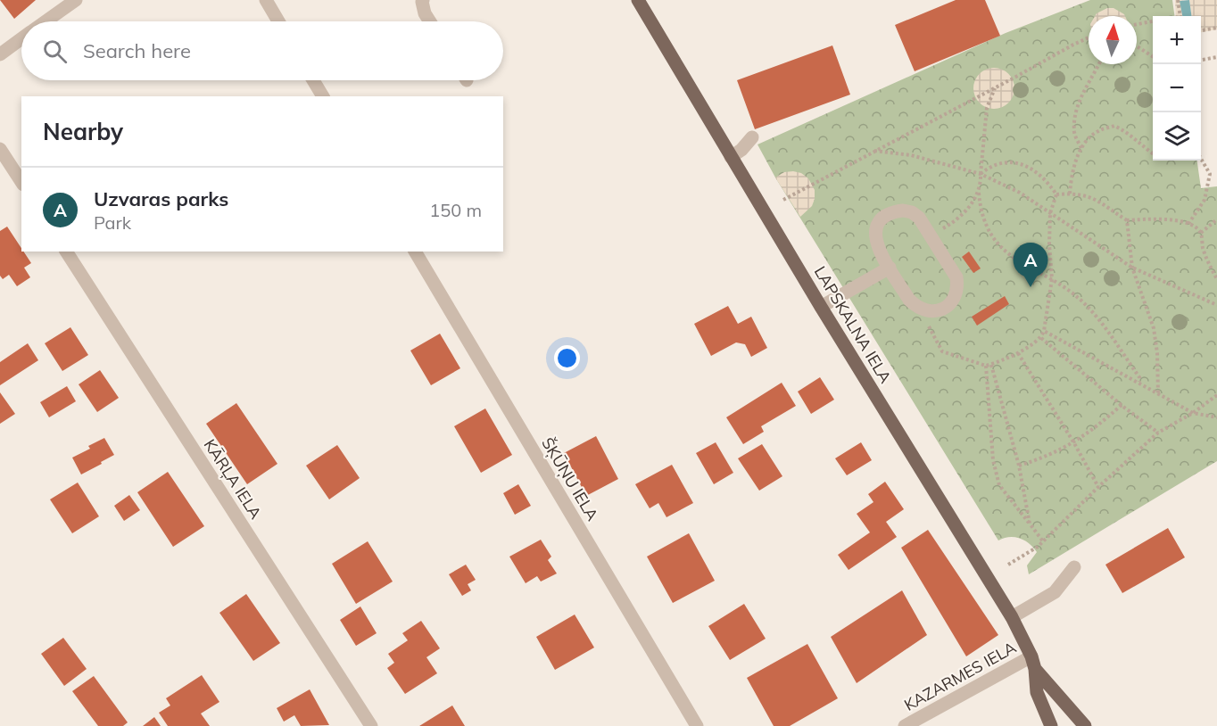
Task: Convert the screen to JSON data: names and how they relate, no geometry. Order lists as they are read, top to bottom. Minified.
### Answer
{"streets":{"main road":["LAPSKALNA IELA"],"street":["KĀRĻA IELA","ŠĶŪŅU IELA","KAZARMES IELA"]},"crossings":[["LAPSKALNA IELA","KAZARMES IELA"]],"north":"top","page":{"map_buttons":["+","−"],"search":"Search here","heading":"Nearby","list":[{"mark":"A","name":"Uzvaras parks","note":"Park","value":"150 m"}],"pins":"A"}}
